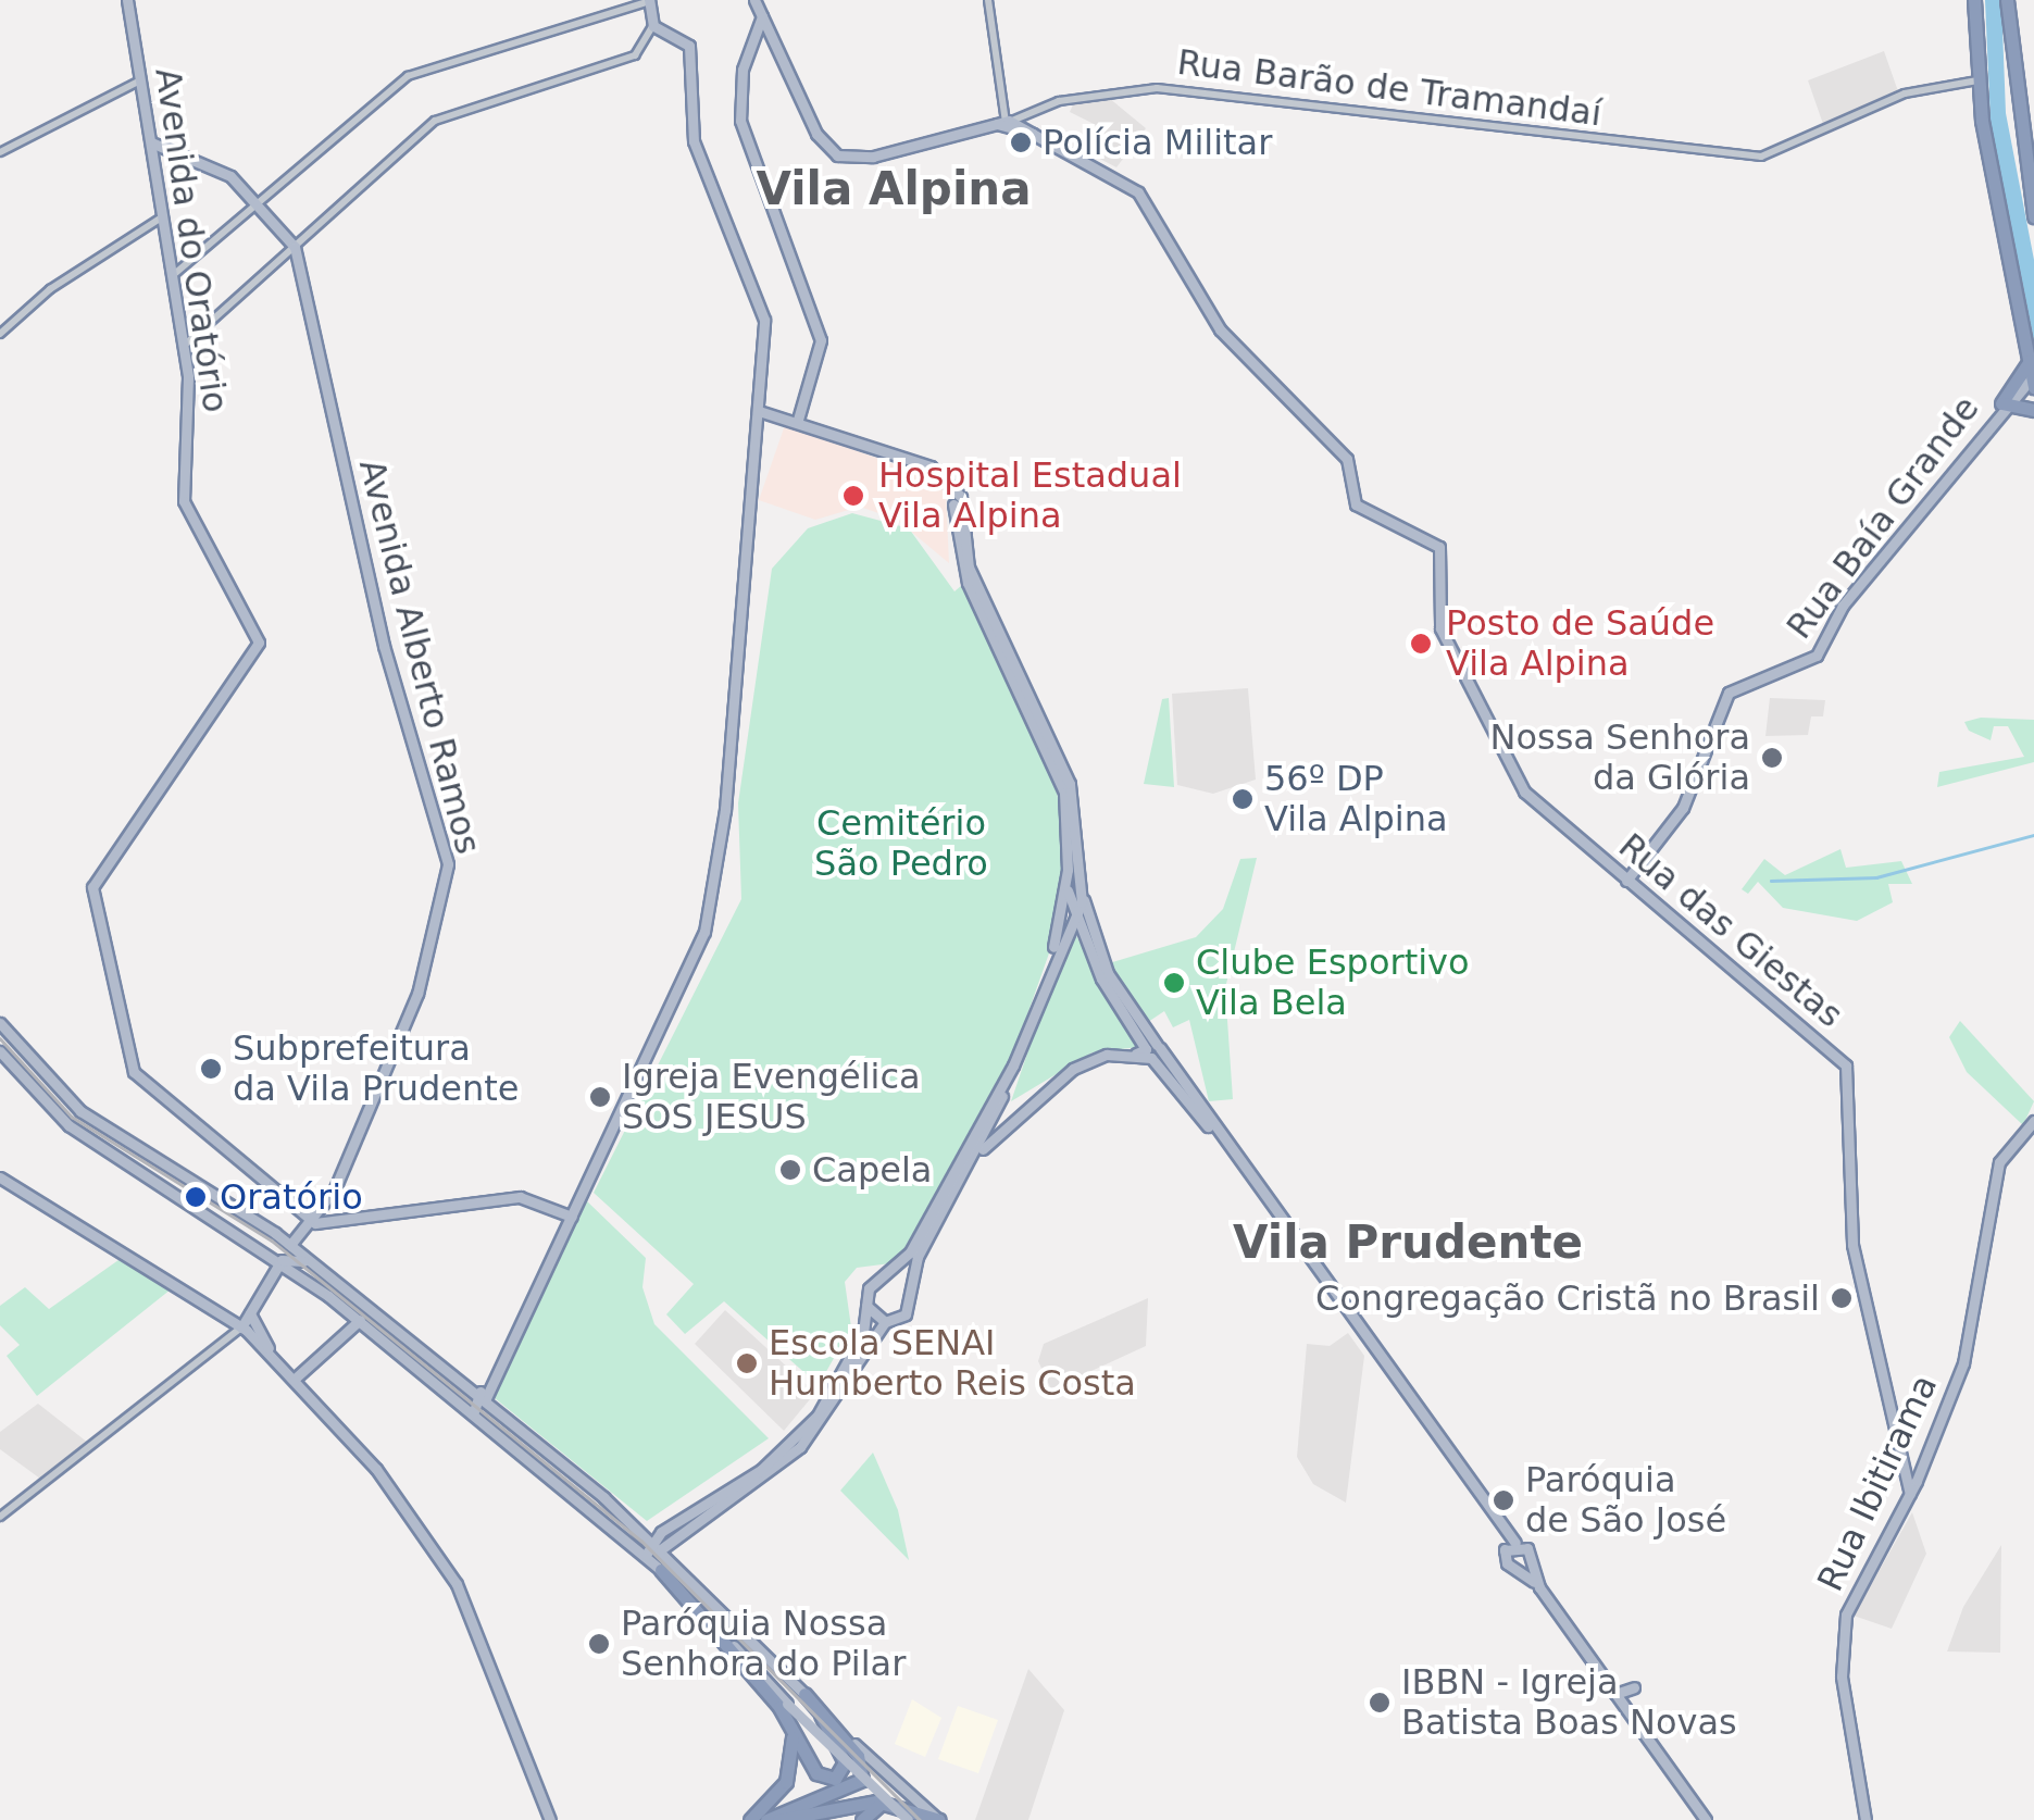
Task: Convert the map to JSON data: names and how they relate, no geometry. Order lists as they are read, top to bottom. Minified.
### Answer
{"streets":{"main road":["Avenida do Oratório","Rua Baía Grande","Avenida Alberto Ramos","Rua das Giestas","Rua Ibitirama"],"street":["Rua Barão de Tramandaí"]},"crossings":[["Rua Barão de Tramandaí","Rua das Giestas"],["Avenida do Oratório","Avenida Alberto Ramos"],["Rua Baía Grande","Rua das Giestas"],["Rua das Giestas","Rua Ibitirama"]],"districts":["Vila Alpina","Vila Prudente"],"parks":["Cemitério São Pedro"],"places":["Polícia Militar","Hospital Estadual Vila Alpina","Posto de Saúde Vila Alpina","Nossa Senhora da Glória","56º DP Vila Alpina","Clube Esportivo Vila Bela","Subprefeitura da Vila Prudente","Igreja Evengélica SOS JESUS","Capela","Oratório","Congregação Cristã no Brasil","Escola SENAI Humberto Reis Costa","Paróquia de São José","Paróquia Nossa Senhora do Pilar","IBBN - Igreja Batista Boas Novas"]}
